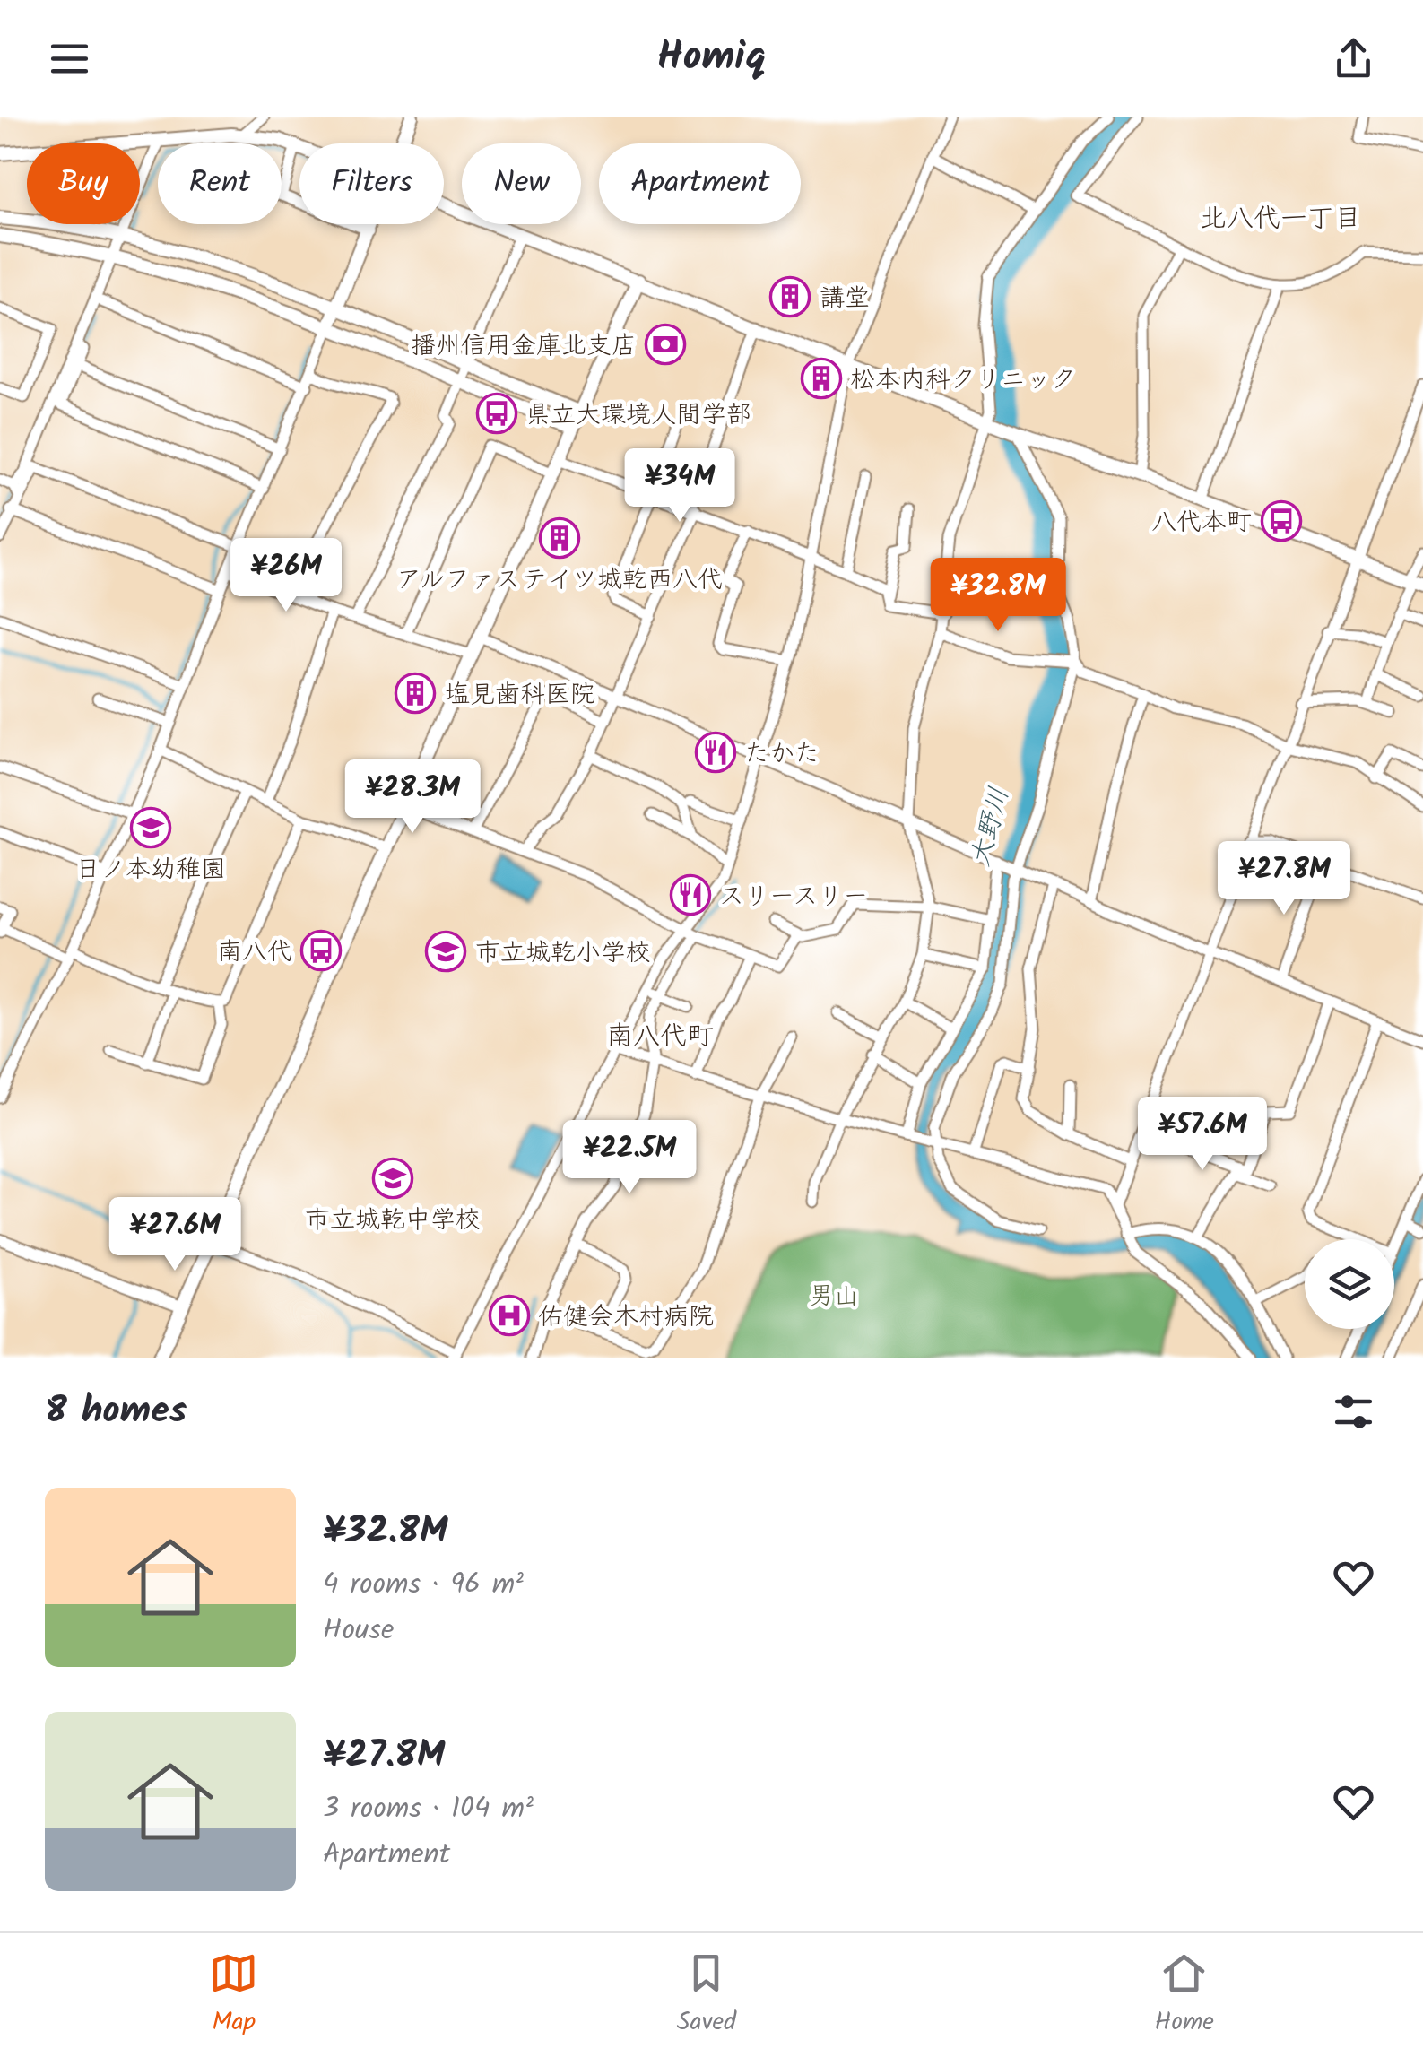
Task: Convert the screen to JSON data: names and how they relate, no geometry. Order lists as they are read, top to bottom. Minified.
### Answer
{"districts":["北八代一丁目","南八代町"],"water":["大野川"],"parks":["男山"],"places":{"building":["講堂","松本内科クリニック","アルファステイツ城乾西八代","塩見歯科医院"],"bank":["播州信用金庫北支店"],"bus stop":["県立大環境人間学部","八代本町","南八代"],"restaurant":["たかた","スリースリー"],"school or university":["日ノ本幼稚園","市立城乾小学校","市立城乾中学校"],"hospital":["佑健会木村病院"]},"page":{"header":"Homiq","chip":["Buy","Rent","Filters","New","Apartment"],"price":["¥34M","¥26M","¥32.8M","¥28.3M","¥27.8M","¥57.6M","¥22.5M","¥27.6M"],"heading":"8 homes","list":[{"name":"¥32.8M","note":"4 rooms · 96 m² · House"},{"name":"¥27.8M","note":"3 rooms · 104 m² · Apartment"}],"tabs":["Map","Saved","Home"]}}
